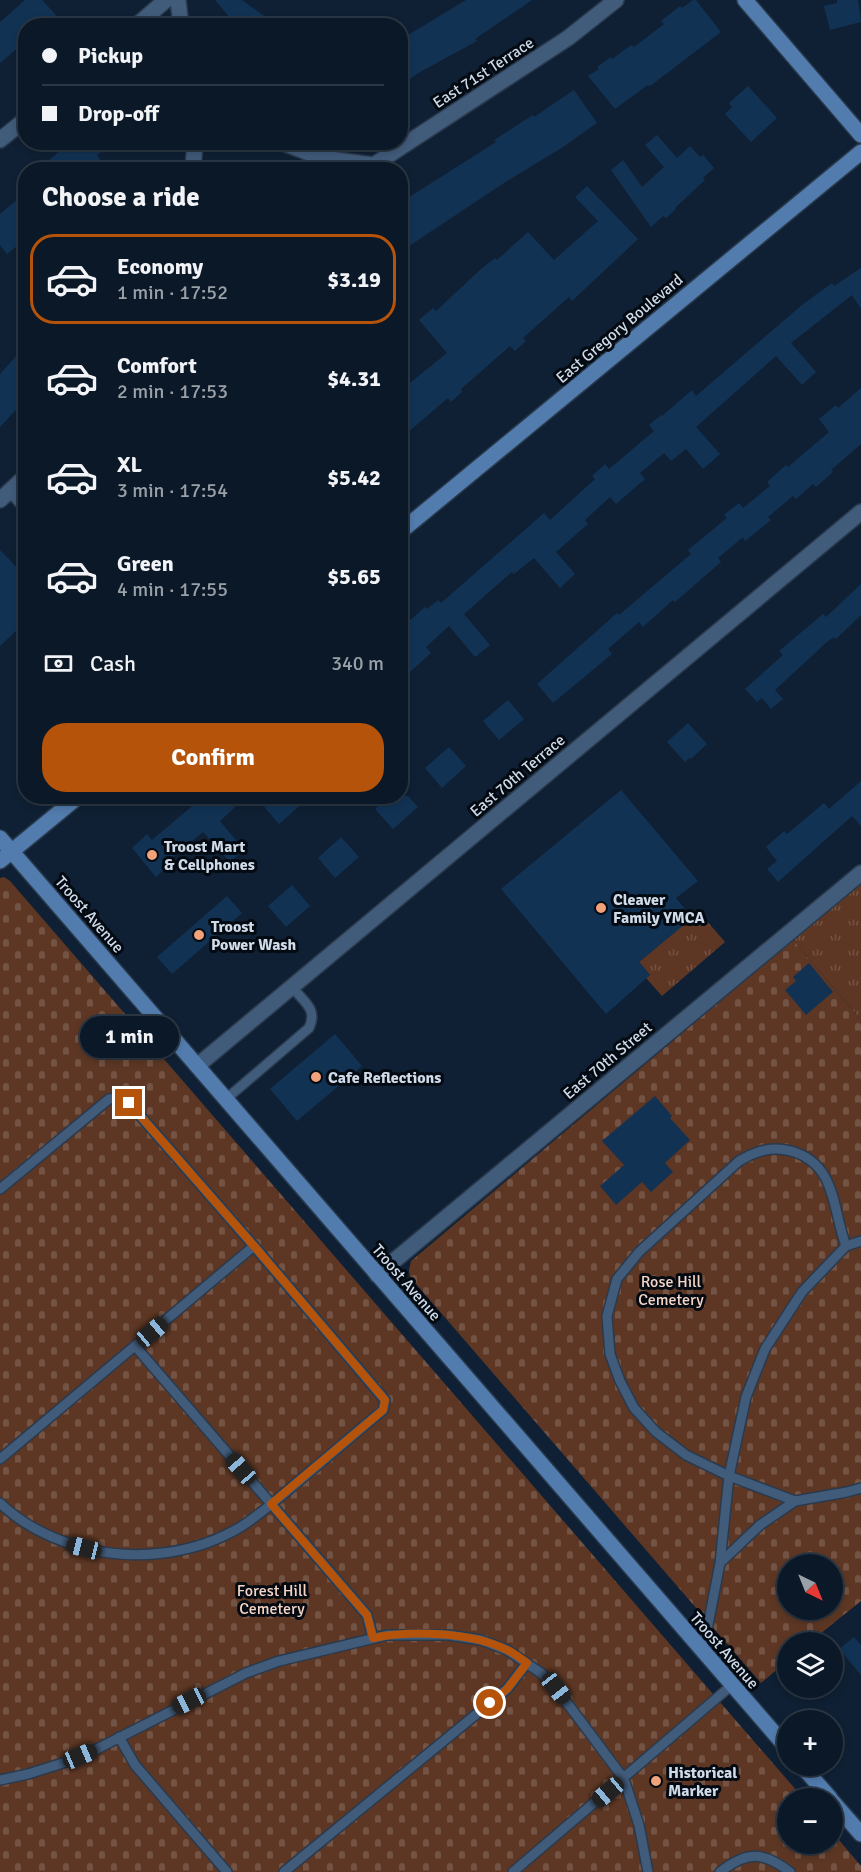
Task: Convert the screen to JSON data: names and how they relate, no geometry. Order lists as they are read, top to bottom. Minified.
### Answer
{"streets":{"main road":["East Gregory Boulevard","Troost Avenue"],"street":["East 71st Terrace","East 70th Terrace","East 70th Street"]},"crossings":[["East 70th Terrace","Troost Avenue"],["Troost Avenue","East 70th Street"]],"parks":["Rose Hill Cemetery","Forest Hill Cemetery"],"places":["Troost Mart & Cellphones","Cleaver Family YMCA","Troost Power Wash","Cafe Reflections","Historical Marker"],"north":"bottom right","page":{"banner":["Pickup","Drop-off"],"heading":"Choose a ride","list":[{"name":"Economy","note":"1 min · 17:52","value":"$3.19"},{"name":"Comfort","note":"2 min · 17:53","value":"$4.31"},{"name":"XL","note":"3 min · 17:54","value":"$5.42"},{"name":"Green","note":"4 min · 17:55","value":"$5.65"}],"pay":["Cash","340 m"],"buttons":"Confirm","bubble":"1 min","map_buttons":["+","−"]}}
